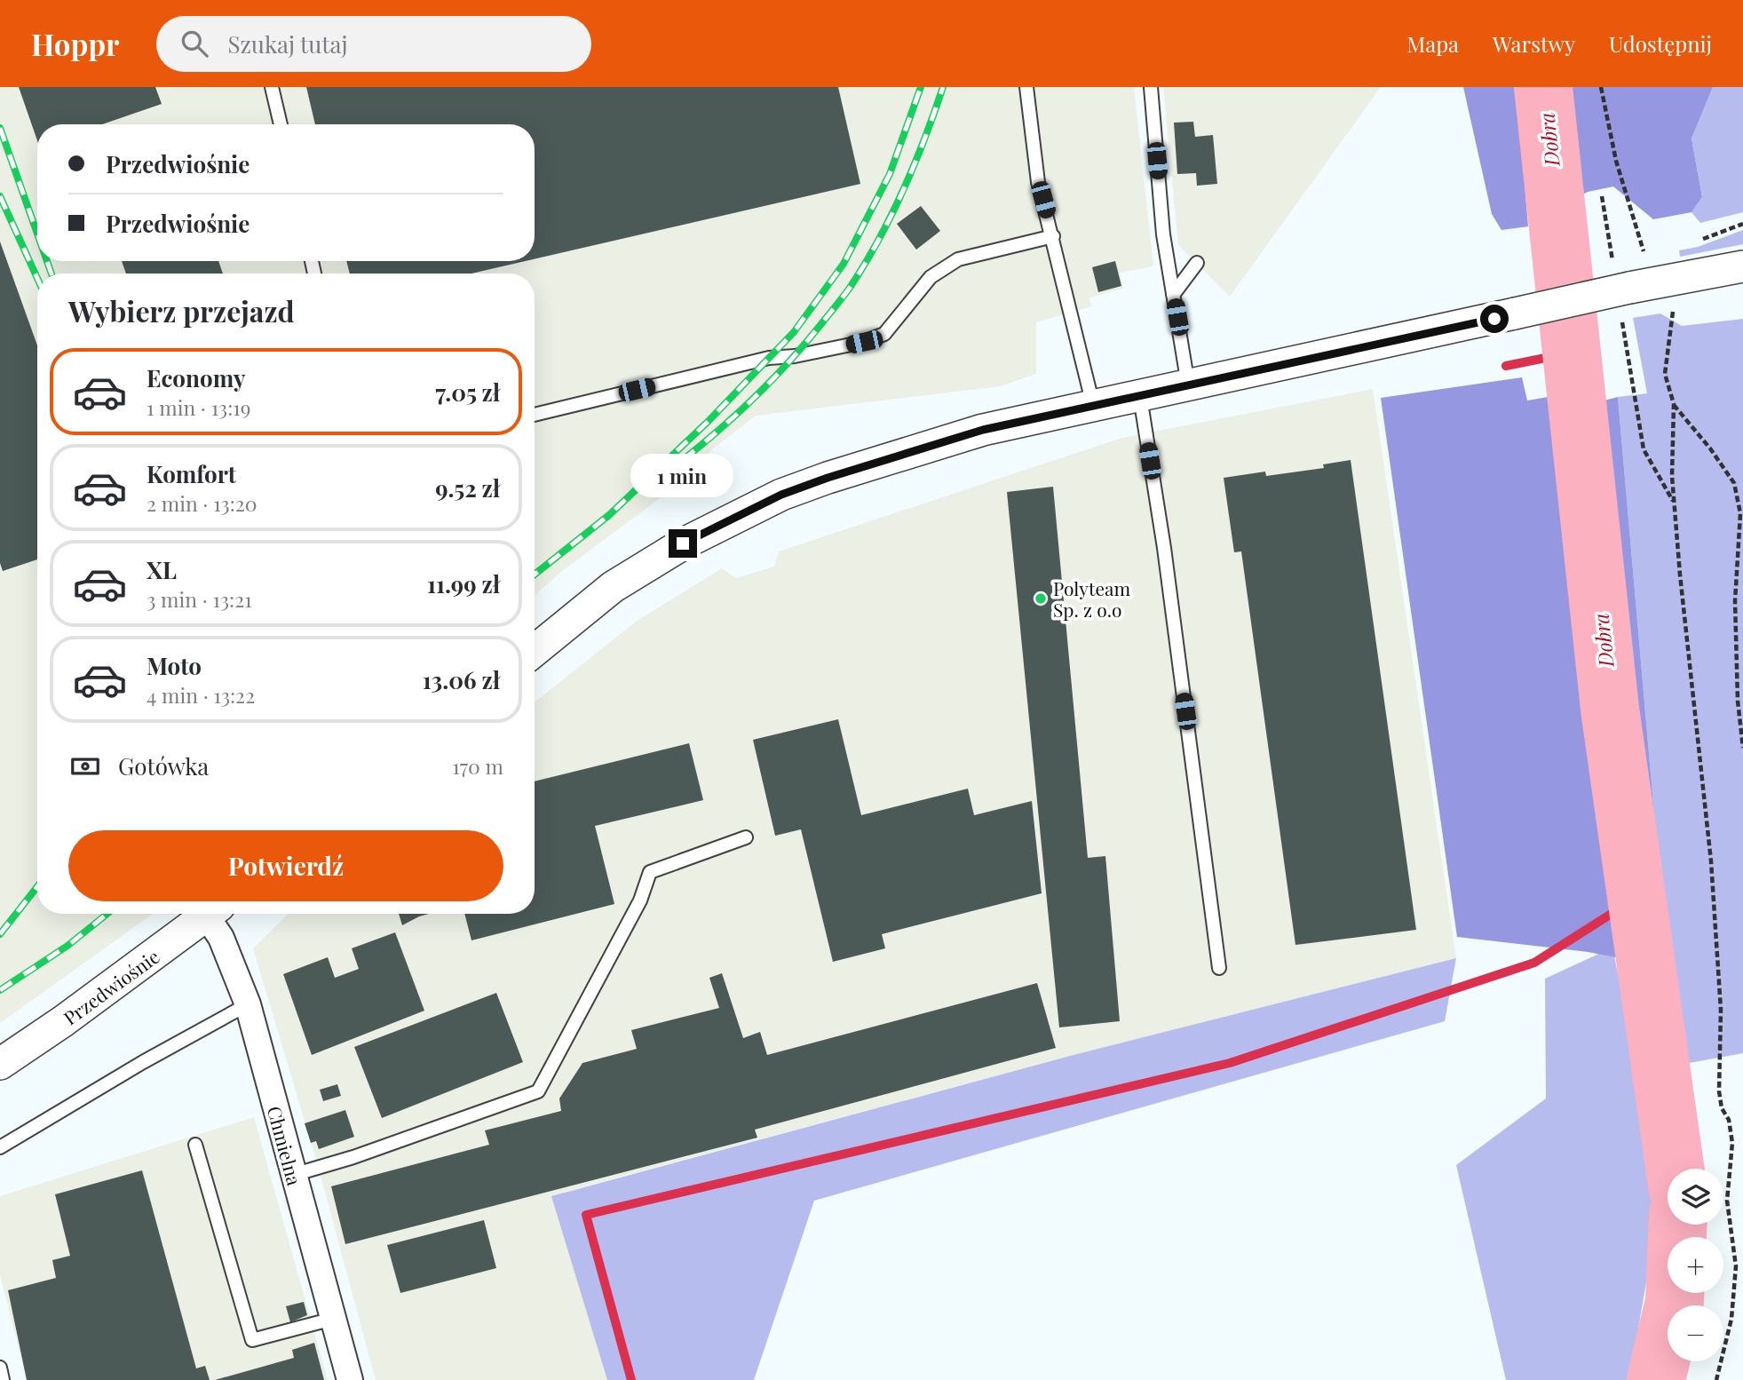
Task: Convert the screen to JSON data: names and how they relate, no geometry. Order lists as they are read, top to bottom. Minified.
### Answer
{"streets":{"street":["Przedwiośnie","Chmielna"]},"water":["Dobra"],"places":["Polyteam Sp. z o.o"],"page":{"header":"Hoppr","search":"Szukaj tutaj","nav":["Mapa","Warstwy","Udostępnij"],"banner":["Przedwiośnie","Przedwiośnie"],"heading":"Wybierz przejazd","list":[{"name":"Economy","note":"1 min · 13:19","value":"7.05 zł"},{"name":"Komfort","note":"2 min · 13:20","value":"9.52 zł"},{"name":"XL","note":"3 min · 13:21","value":"11.99 zł"},{"name":"Moto","note":"4 min · 13:22","value":"13.06 zł"}],"bubble":"1 min","pay":["Gotówka","170 m"],"buttons":"Potwierdź","map_buttons":["+","−"]}}
